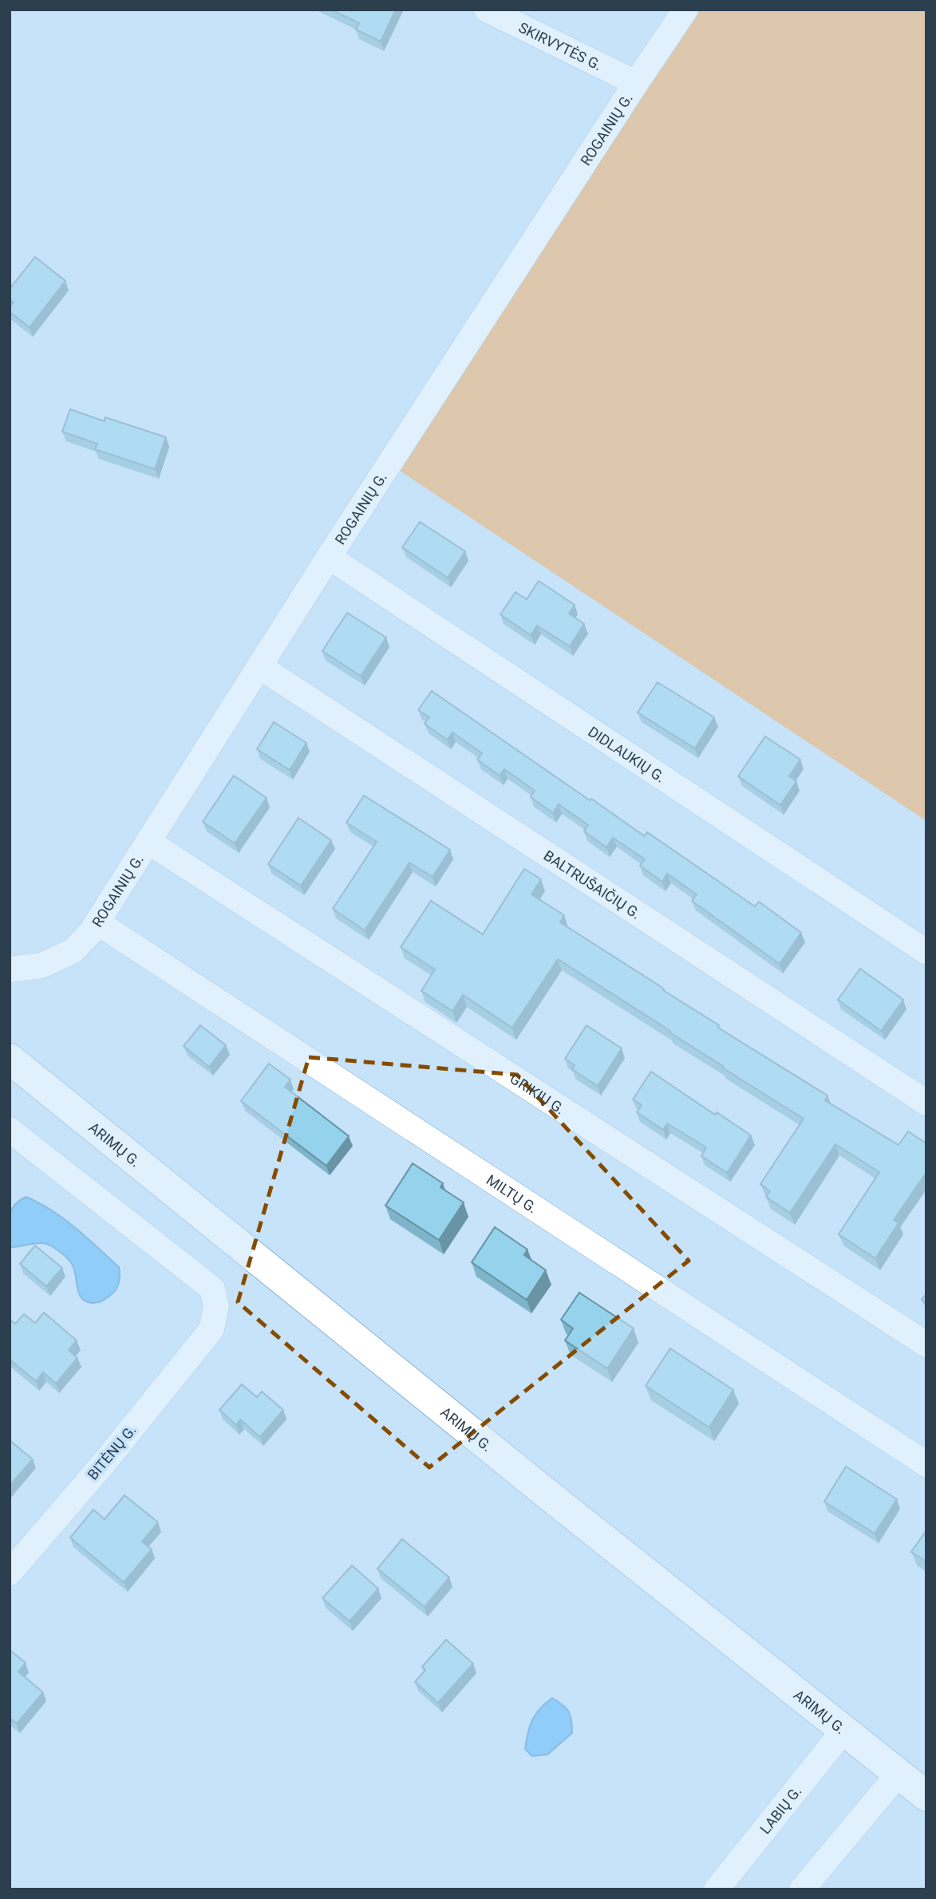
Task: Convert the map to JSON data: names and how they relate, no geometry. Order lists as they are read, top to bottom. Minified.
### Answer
{"streets":{"main road":["ARIMŲ G."],"street":["SKIRVYTĖS G.","ROGAINIŲ G.","DIDLAUKIŲ G.","BALTRUŠAIČIŲ G.","GRIKIŲ G.","MILTŲ G.","BITĖNŲ G.","LABIŲ G."]},"crossings":[["SKIRVYTĖS G.","ROGAINIŲ G."],["ROGAINIŲ G.","DIDLAUKIŲ G."],["ROGAINIŲ G.","BALTRUŠAIČIŲ G."],["ROGAINIŲ G.","GRIKIŲ G."],["ROGAINIŲ G.","MILTŲ G."],["ARIMŲ G.","LABIŲ G."]]}
